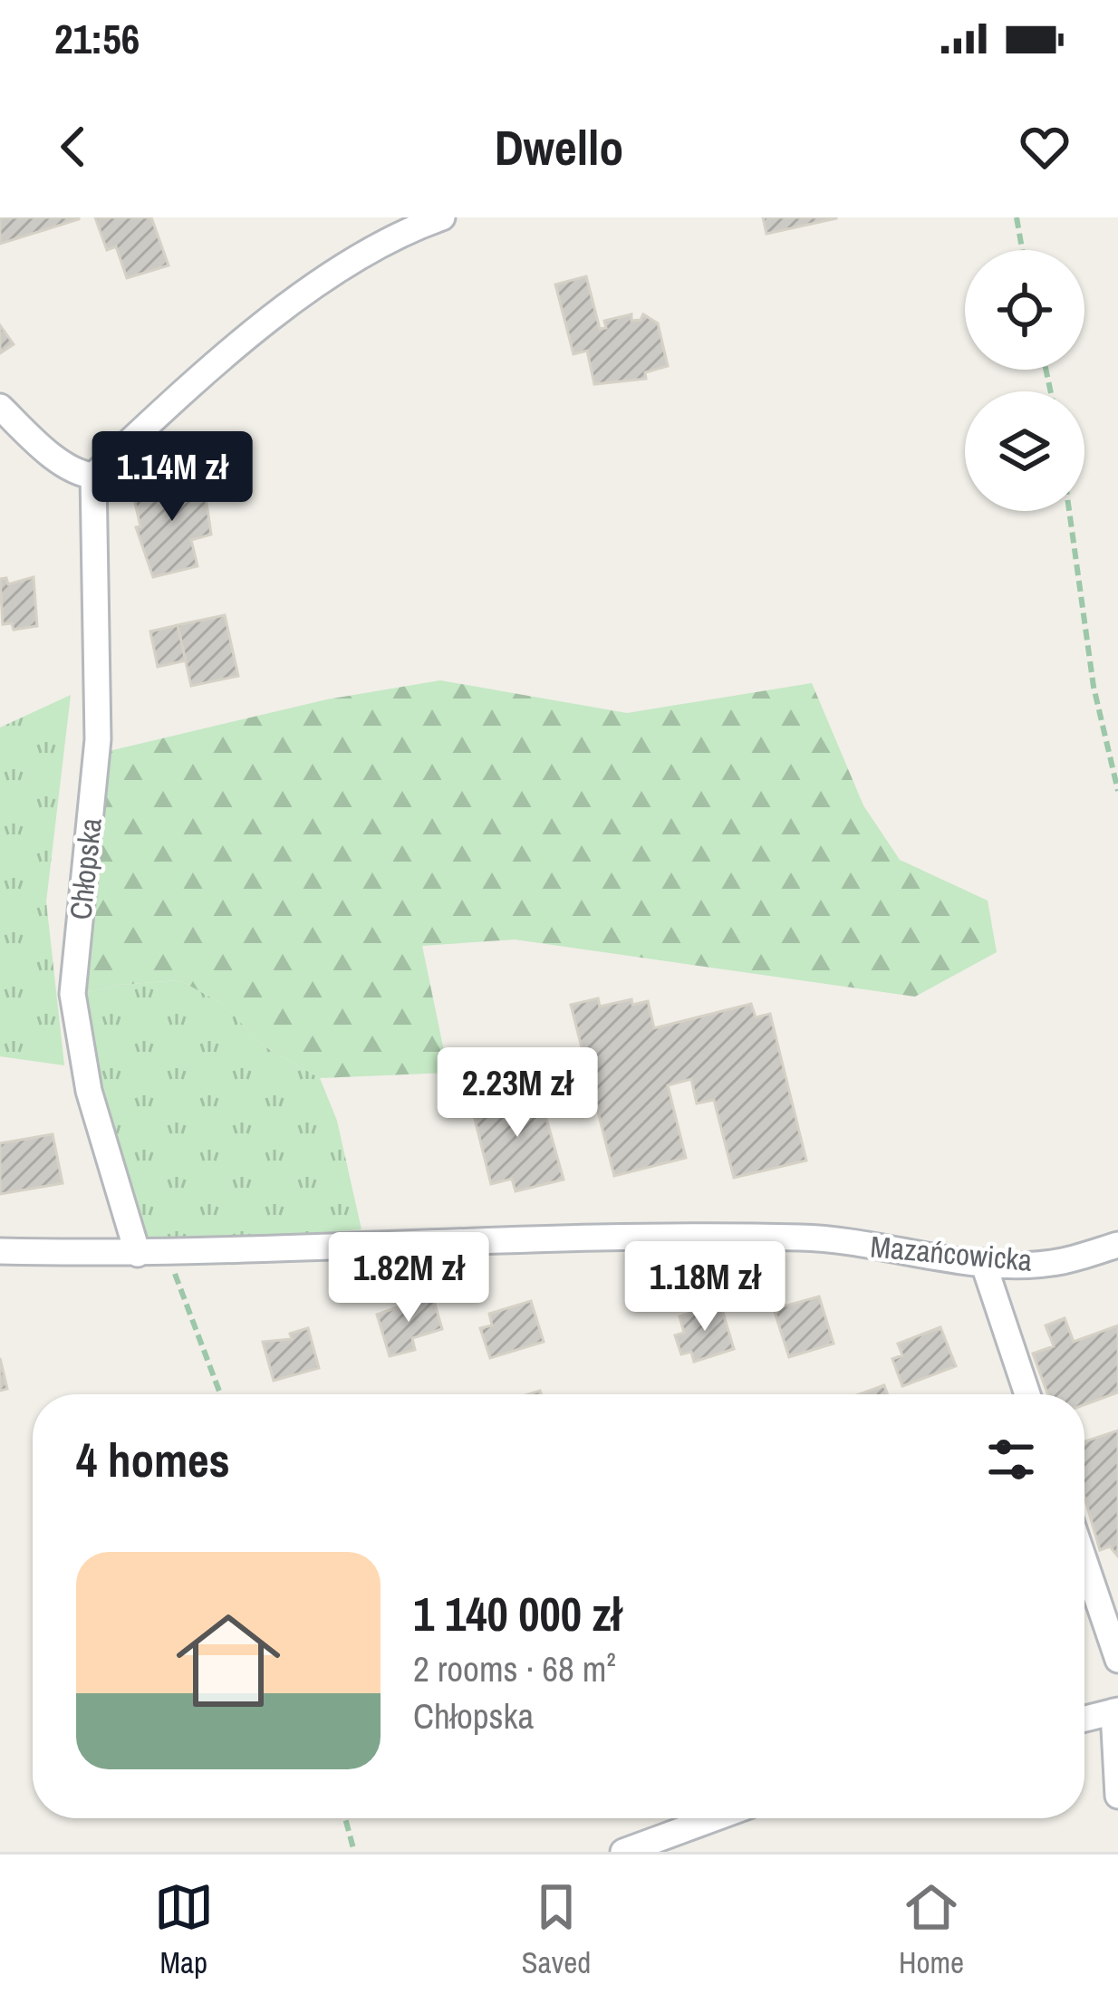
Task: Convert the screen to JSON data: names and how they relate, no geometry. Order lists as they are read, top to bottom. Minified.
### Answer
{"streets":{"street":["Chłopska","Mazańcowicka"]},"crossings":[["Chłopska","Mazańcowicka"]],"page":{"status":"21:56","header":"Dwello","price":["1.14M zł","2.23M zł","1.82M zł","1.18M zł"],"heading":"4 homes","list":[{"name":"1 140 000 zł","note":"2 rooms · 68 m² · Chłopska"}],"tabs":["Map","Saved","Home"]}}
